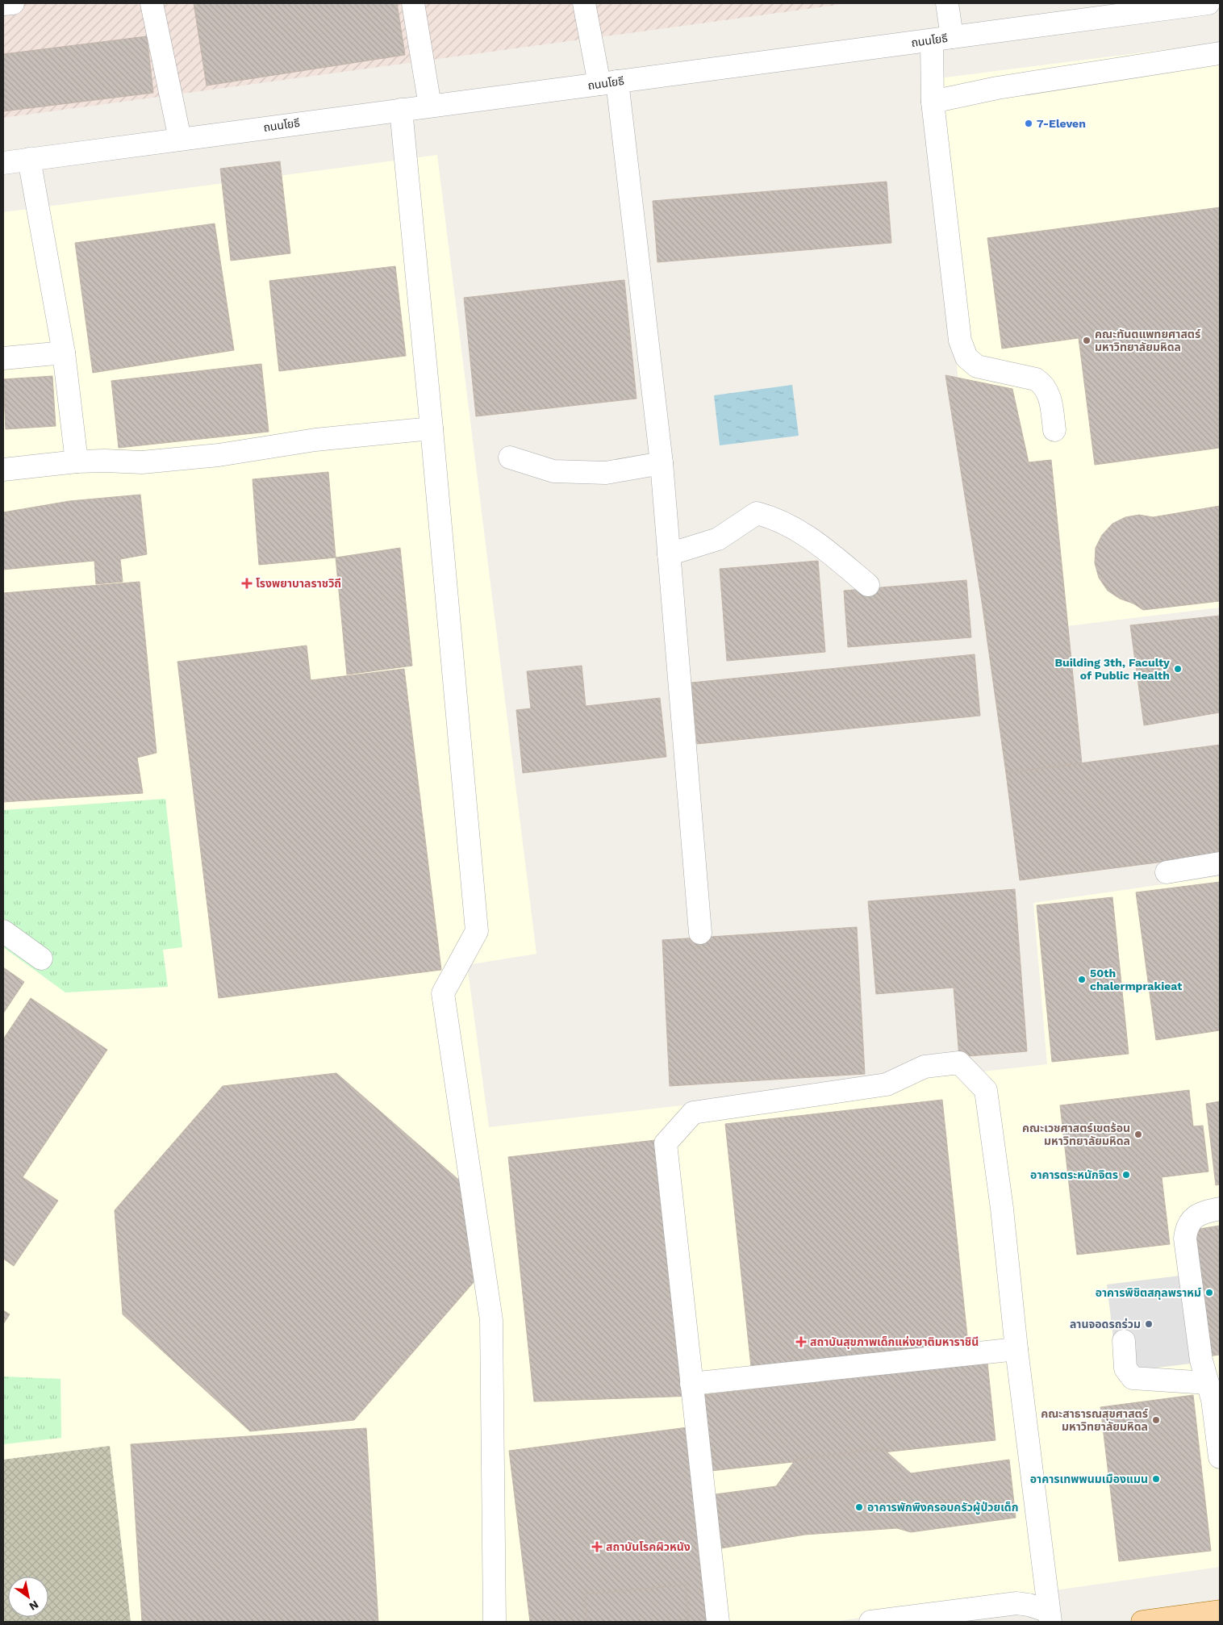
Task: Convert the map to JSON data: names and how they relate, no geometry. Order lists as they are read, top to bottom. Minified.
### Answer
{"streets":{"street":["ถนนโยธี"]},"places":{"other":["7-Eleven","คณะทันตแพทยศาสตร์ มหาวิทยาลัยมหิดล","Building 3th, Faculty of Public Health","50th chalermprakieat","คณะเวชศาสตร์เขตร้อน มหาวิทยาลัยมหิดล","อาคารตระหนักจิตร","อาคารพิชิตสกุลพราหม์","ลานจอดรถร่วม","คณะสาธารณสุขศาสตร์ มหาวิทยาลัยมหิดล","อาคารเทพพนมเมืองแมน","อาคารพักพิงครอบครัวผู้ป่วยเด็ก"],"health":["โรงพยาบาลราชวิถี","สถาบันสุขภาพเด็กแห่งชาติมหาราชินี","สถาบันโรคผิวหนัง"]},"north":"bottom right"}
